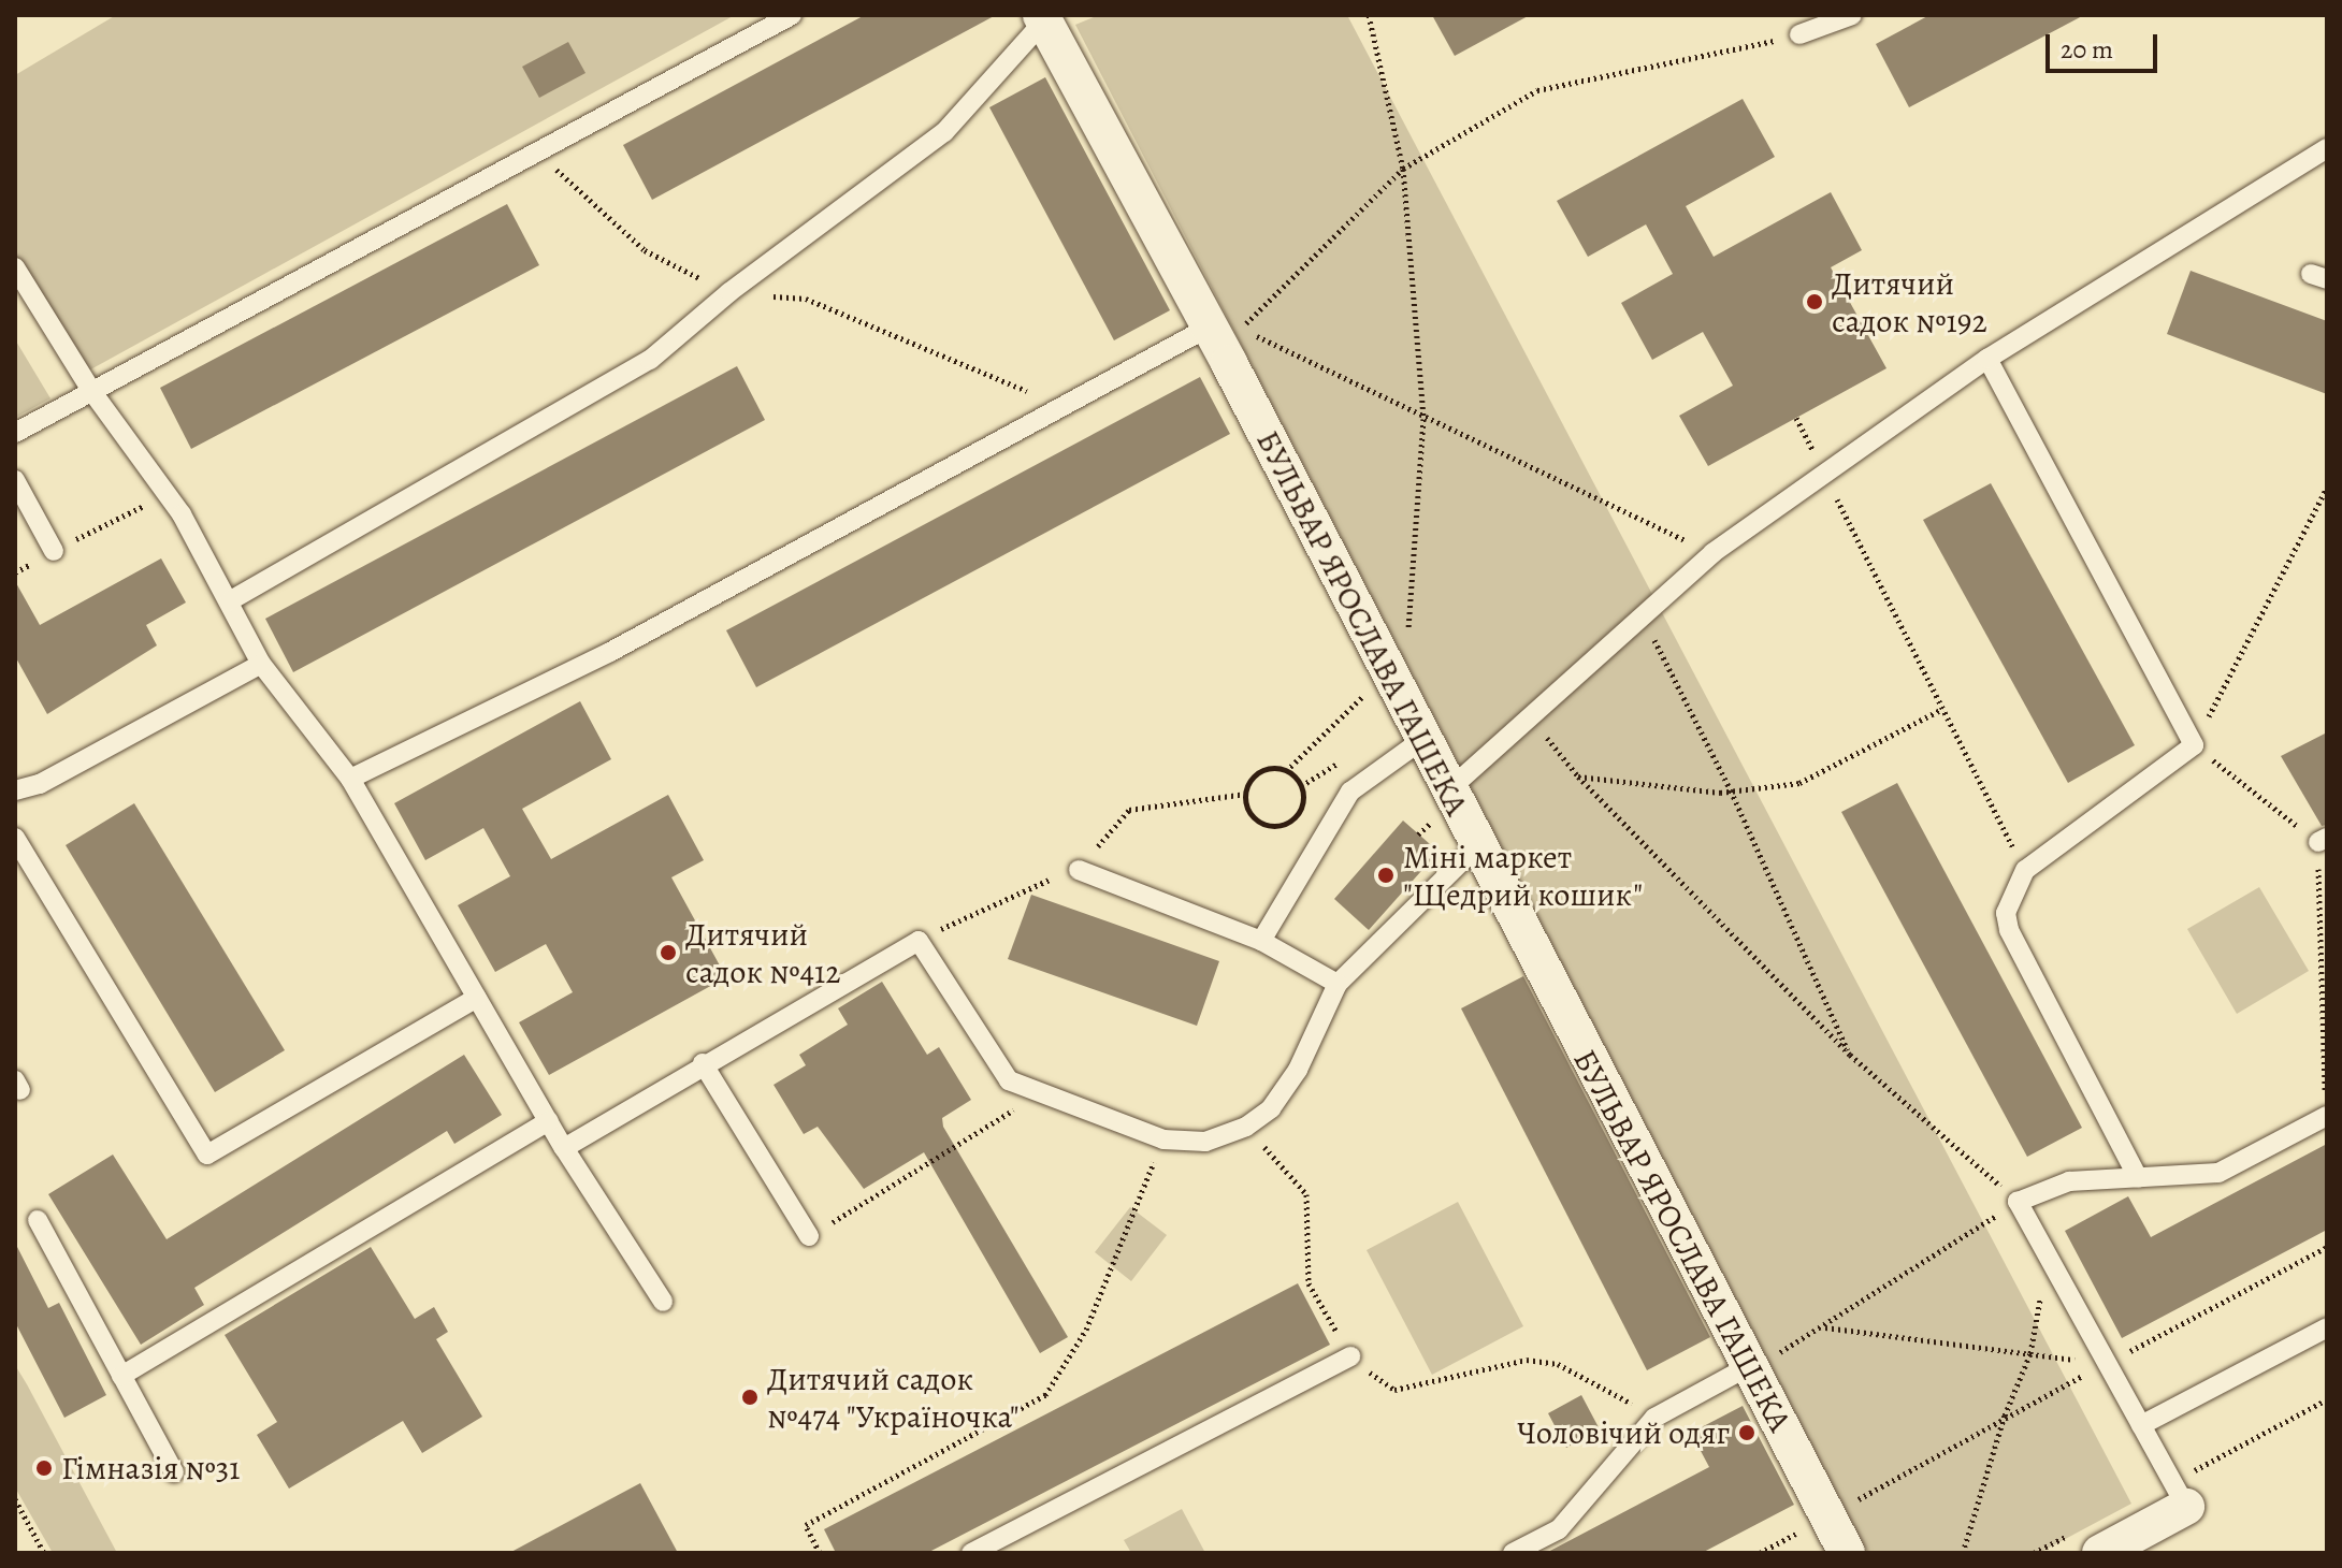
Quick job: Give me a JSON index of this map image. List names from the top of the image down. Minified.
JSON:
{"streets":{"street":["БУЛЬВАР ЯРОСЛАВА ГАШЕКА"]},"places":["Дитячий садок №192","Міні маркет \"Щедрий кошик\"","Дитячий садок №412","Дитячий садок №474 \"Україночка\"","Чоловічий одяг","Гімназія №31"],"scale_bar":"20 m"}
